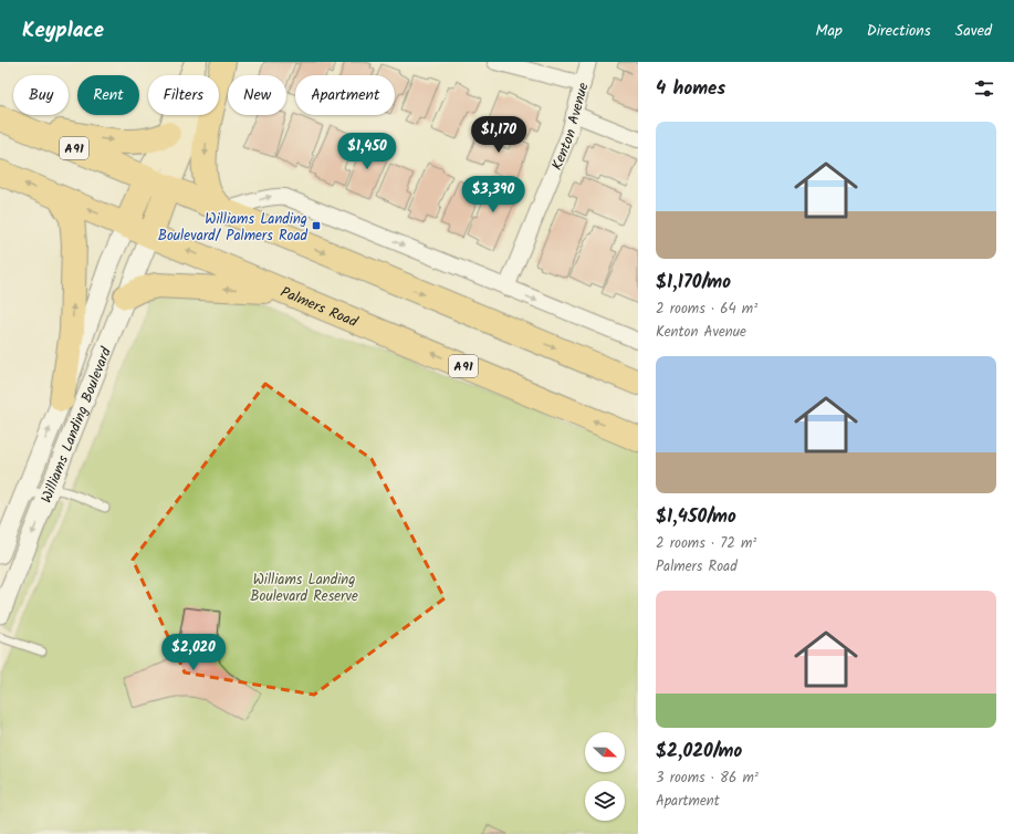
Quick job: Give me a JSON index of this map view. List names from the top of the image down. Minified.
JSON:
{"streets":{"highway":["A91","Palmers Road"],"street":["Kenton Avenue","Williams Landing Boulevard"]},"crossings":[["Palmers Road","Williams Landing Boulevard"]],"parks":["Williams Landing Boulevard Reserve"],"places":{"transit":["Williams Landing Boulevard/ Palmers Road"]},"north":"right","page":{"header":"Keyplace","nav":["Map","Directions","Saved"],"heading":"4 homes","chip":["Buy","Rent","Filters","New","Apartment"],"list":[{"name":"$1,170/mo","note":"2 rooms · 64 m² · Kenton Avenue"},{"name":"$1,450/mo","note":"2 rooms · 72 m² · Palmers Road"},{"name":"$2,020/mo","note":"3 rooms · 86 m² · Apartment"}],"price":["$1,170","$1,450","$3,390","$2,020"]}}
